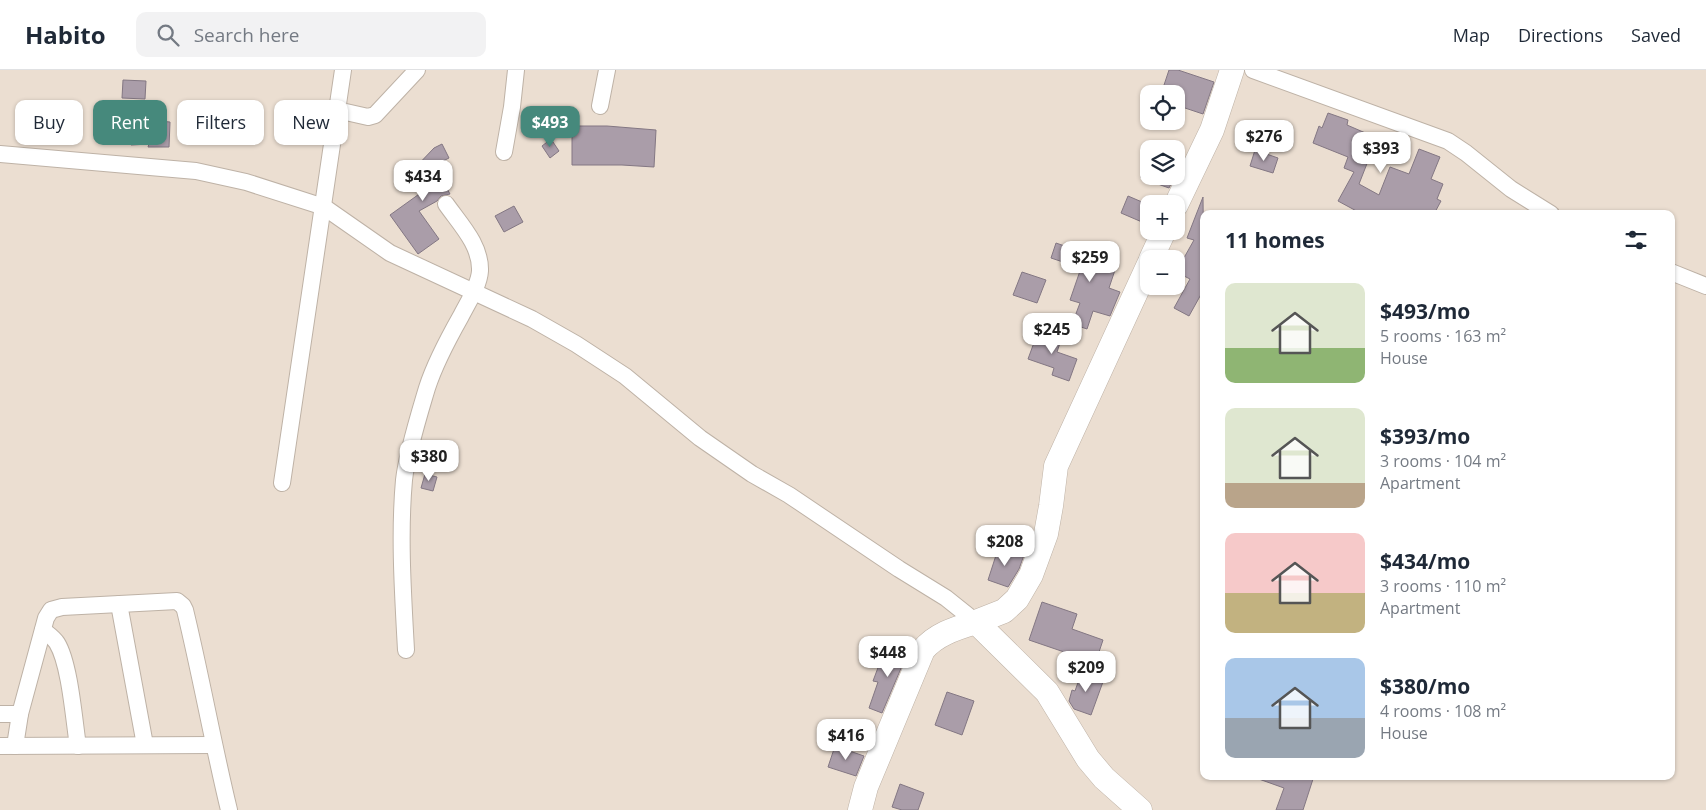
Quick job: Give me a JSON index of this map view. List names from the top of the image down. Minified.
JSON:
{"page":{"header":"Habito","search":"Search here","nav":["Map","Directions","Saved"],"map_buttons":["+","−"],"chip":["Buy","Rent","Filters","New"],"price":["$493","$276","$393","$434","$259","$245","$380","$208","$448","$209","$416"],"heading":"11 homes","list":[{"name":"$493/mo","note":"5 rooms · 163 m² · House"},{"name":"$393/mo","note":"3 rooms · 104 m² · Apartment"},{"name":"$434/mo","note":"3 rooms · 110 m² · Apartment"},{"name":"$380/mo","note":"4 rooms · 108 m² · House"}]}}
